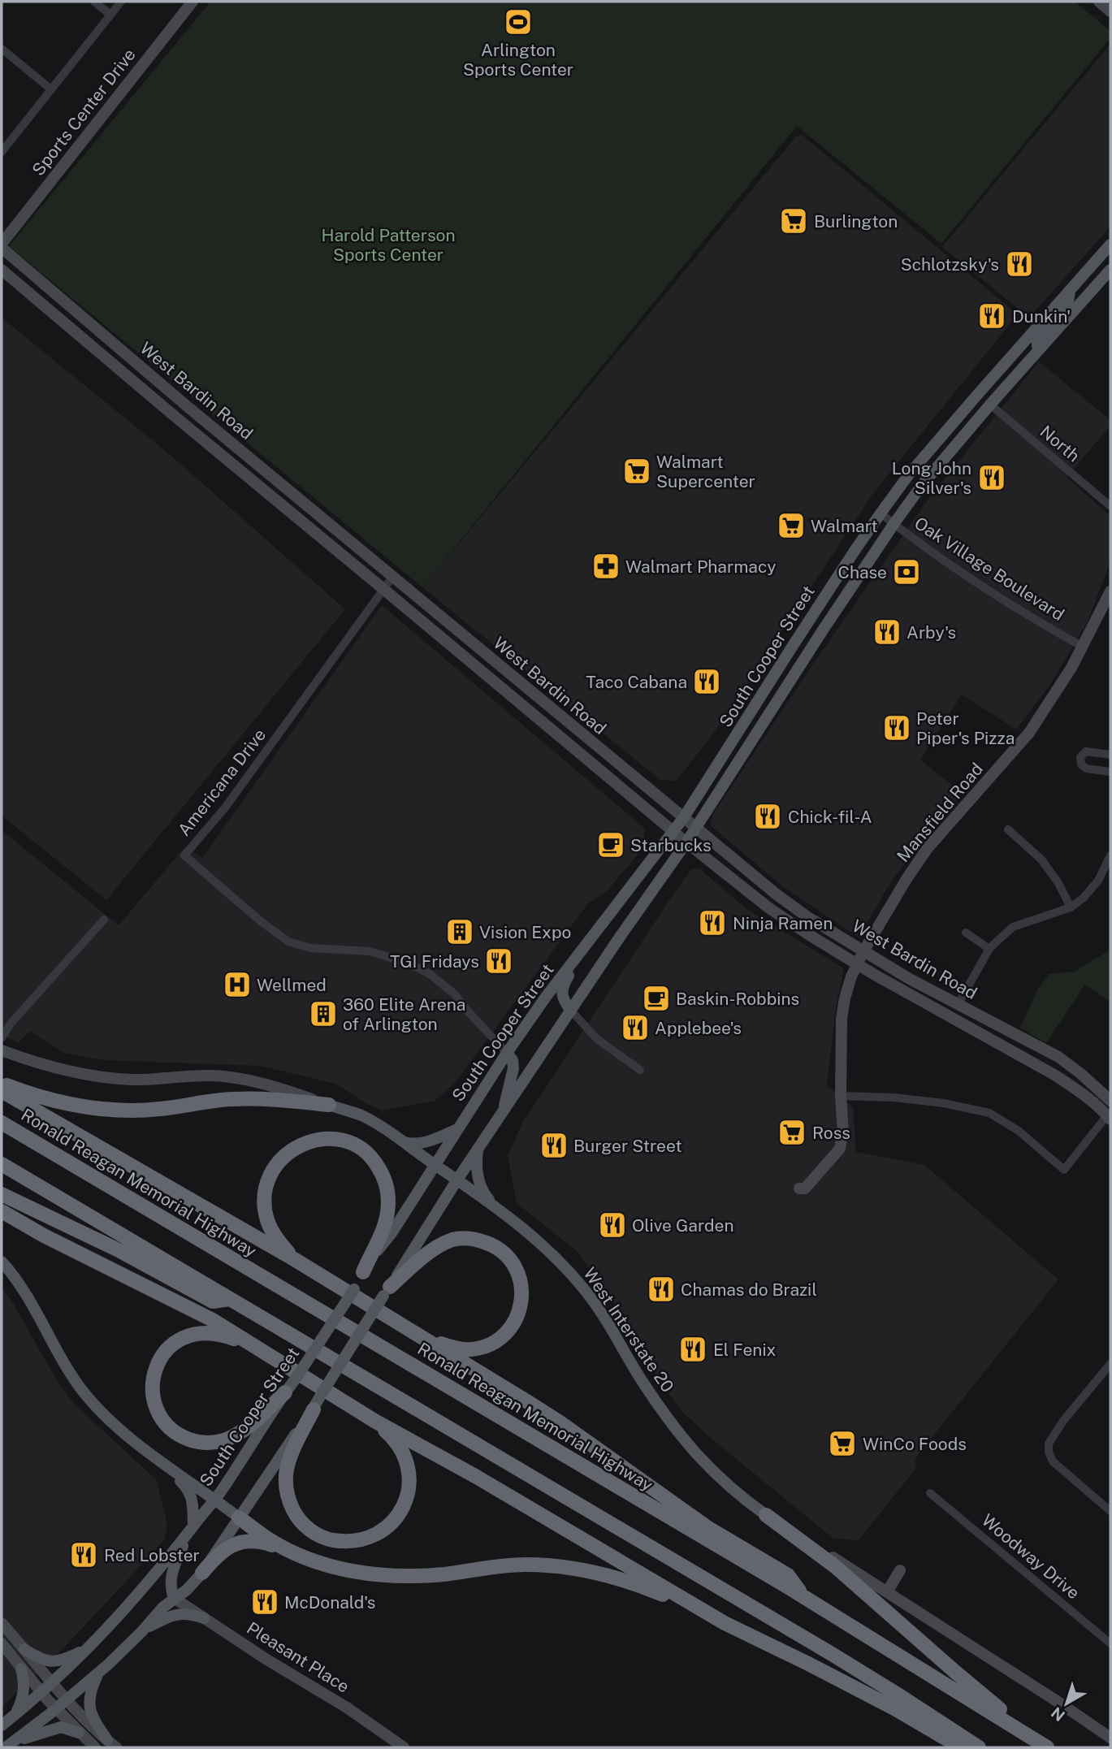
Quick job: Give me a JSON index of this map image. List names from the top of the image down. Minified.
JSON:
{"streets":{"highway":["Ronald Reagan Memorial Highway"],"main road":["Sports Center Drive","West Bardin Road","South Cooper Street","Mansfield Road","West Interstate 20","Pleasant Place"],"street":["North","Oak Village Boulevard","Americana Drive","Woodway Drive"]},"crossings":[["Sports Center Drive","West Bardin Road"],["West Bardin Road","South Cooper Street"],["West Bardin Road","Americana Drive"],["West Bardin Road","Mansfield Road"],["North","South Cooper Street"],["Oak Village Boulevard","South Cooper Street"],["Oak Village Boulevard","Mansfield Road"],["South Cooper Street","Americana Drive"],["South Cooper Street","West Interstate 20"],["South Cooper Street","Pleasant Place"]],"parks":["Harold Patterson Sports Center"],"places":{"sports":["Arlington Sports Center"],"supermarket":["Burlington","Walmart Supercenter","Walmart","Ross","WinCo Foods"],"restaurant":["Schlotzsky's","Dunkin'","Long John Silver's","Arby's","Taco Cabana","Peter Piper's Pizza","Chick-fil-A","Ninja Ramen","TGI Fridays","Applebee's","Burger Street","Olive Garden","Chamas do Brazil","El Fenix","Red Lobster","McDonald's"],"pharmacy":["Walmart Pharmacy"],"bank":["Chase"],"cafe":["Starbucks","Baskin-Robbins"],"building":["Vision Expo","360 Elite Arena of Arlington"],"hospital":["Wellmed"]},"north":"bottom left"}
